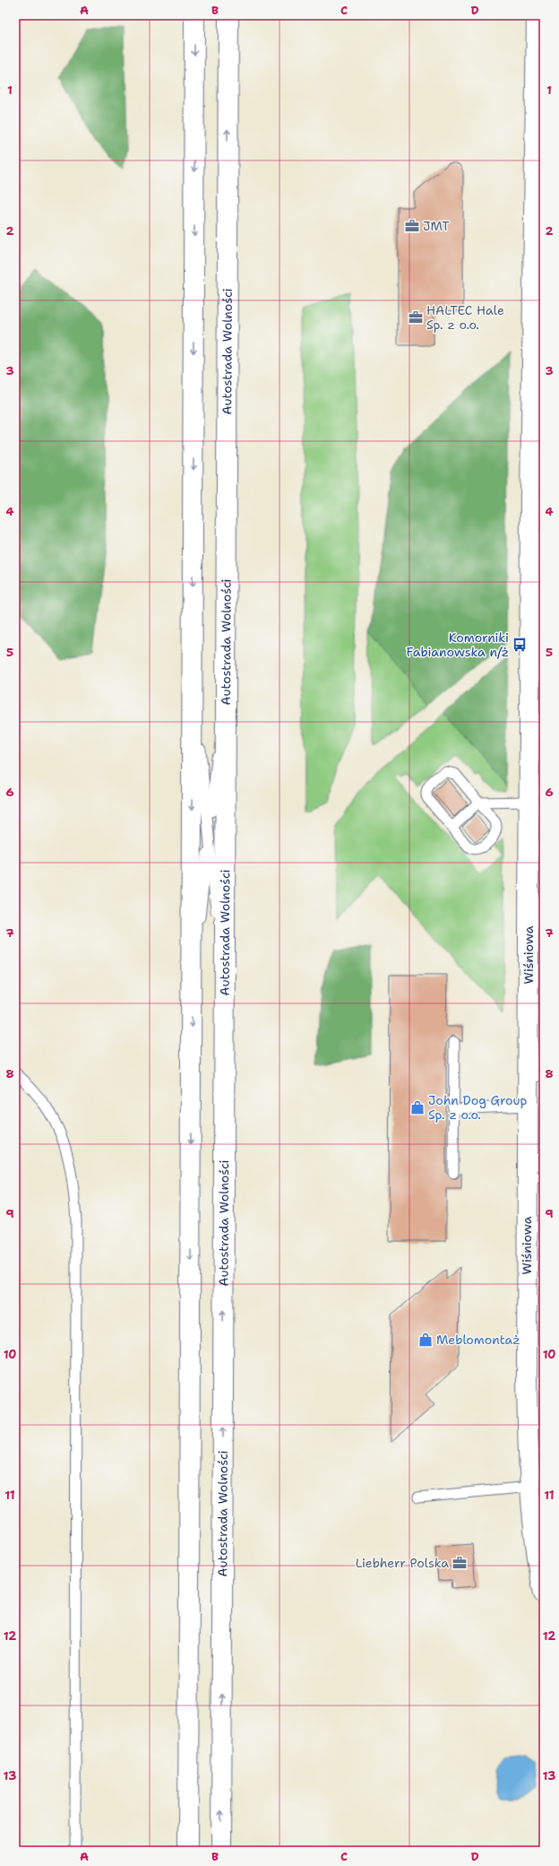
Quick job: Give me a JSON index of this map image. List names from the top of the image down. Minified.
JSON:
{"streets":{"main road":["Autostrada Wolności","Wiśniowa"]},"places":{"office":["JMT","HALTEC Hale Sp. z o.o.","Liebherr Polska"],"bus stop":["Komorniki Fabianowska n/ż"],"shop":["John Dog Group Sp. z o.o.","Meblomontaż"]},"grid":{"columns":["A","B","C","D"],"rows":["1","2","3","4","5","6","7","8","9","10","11","12","13"]}}
